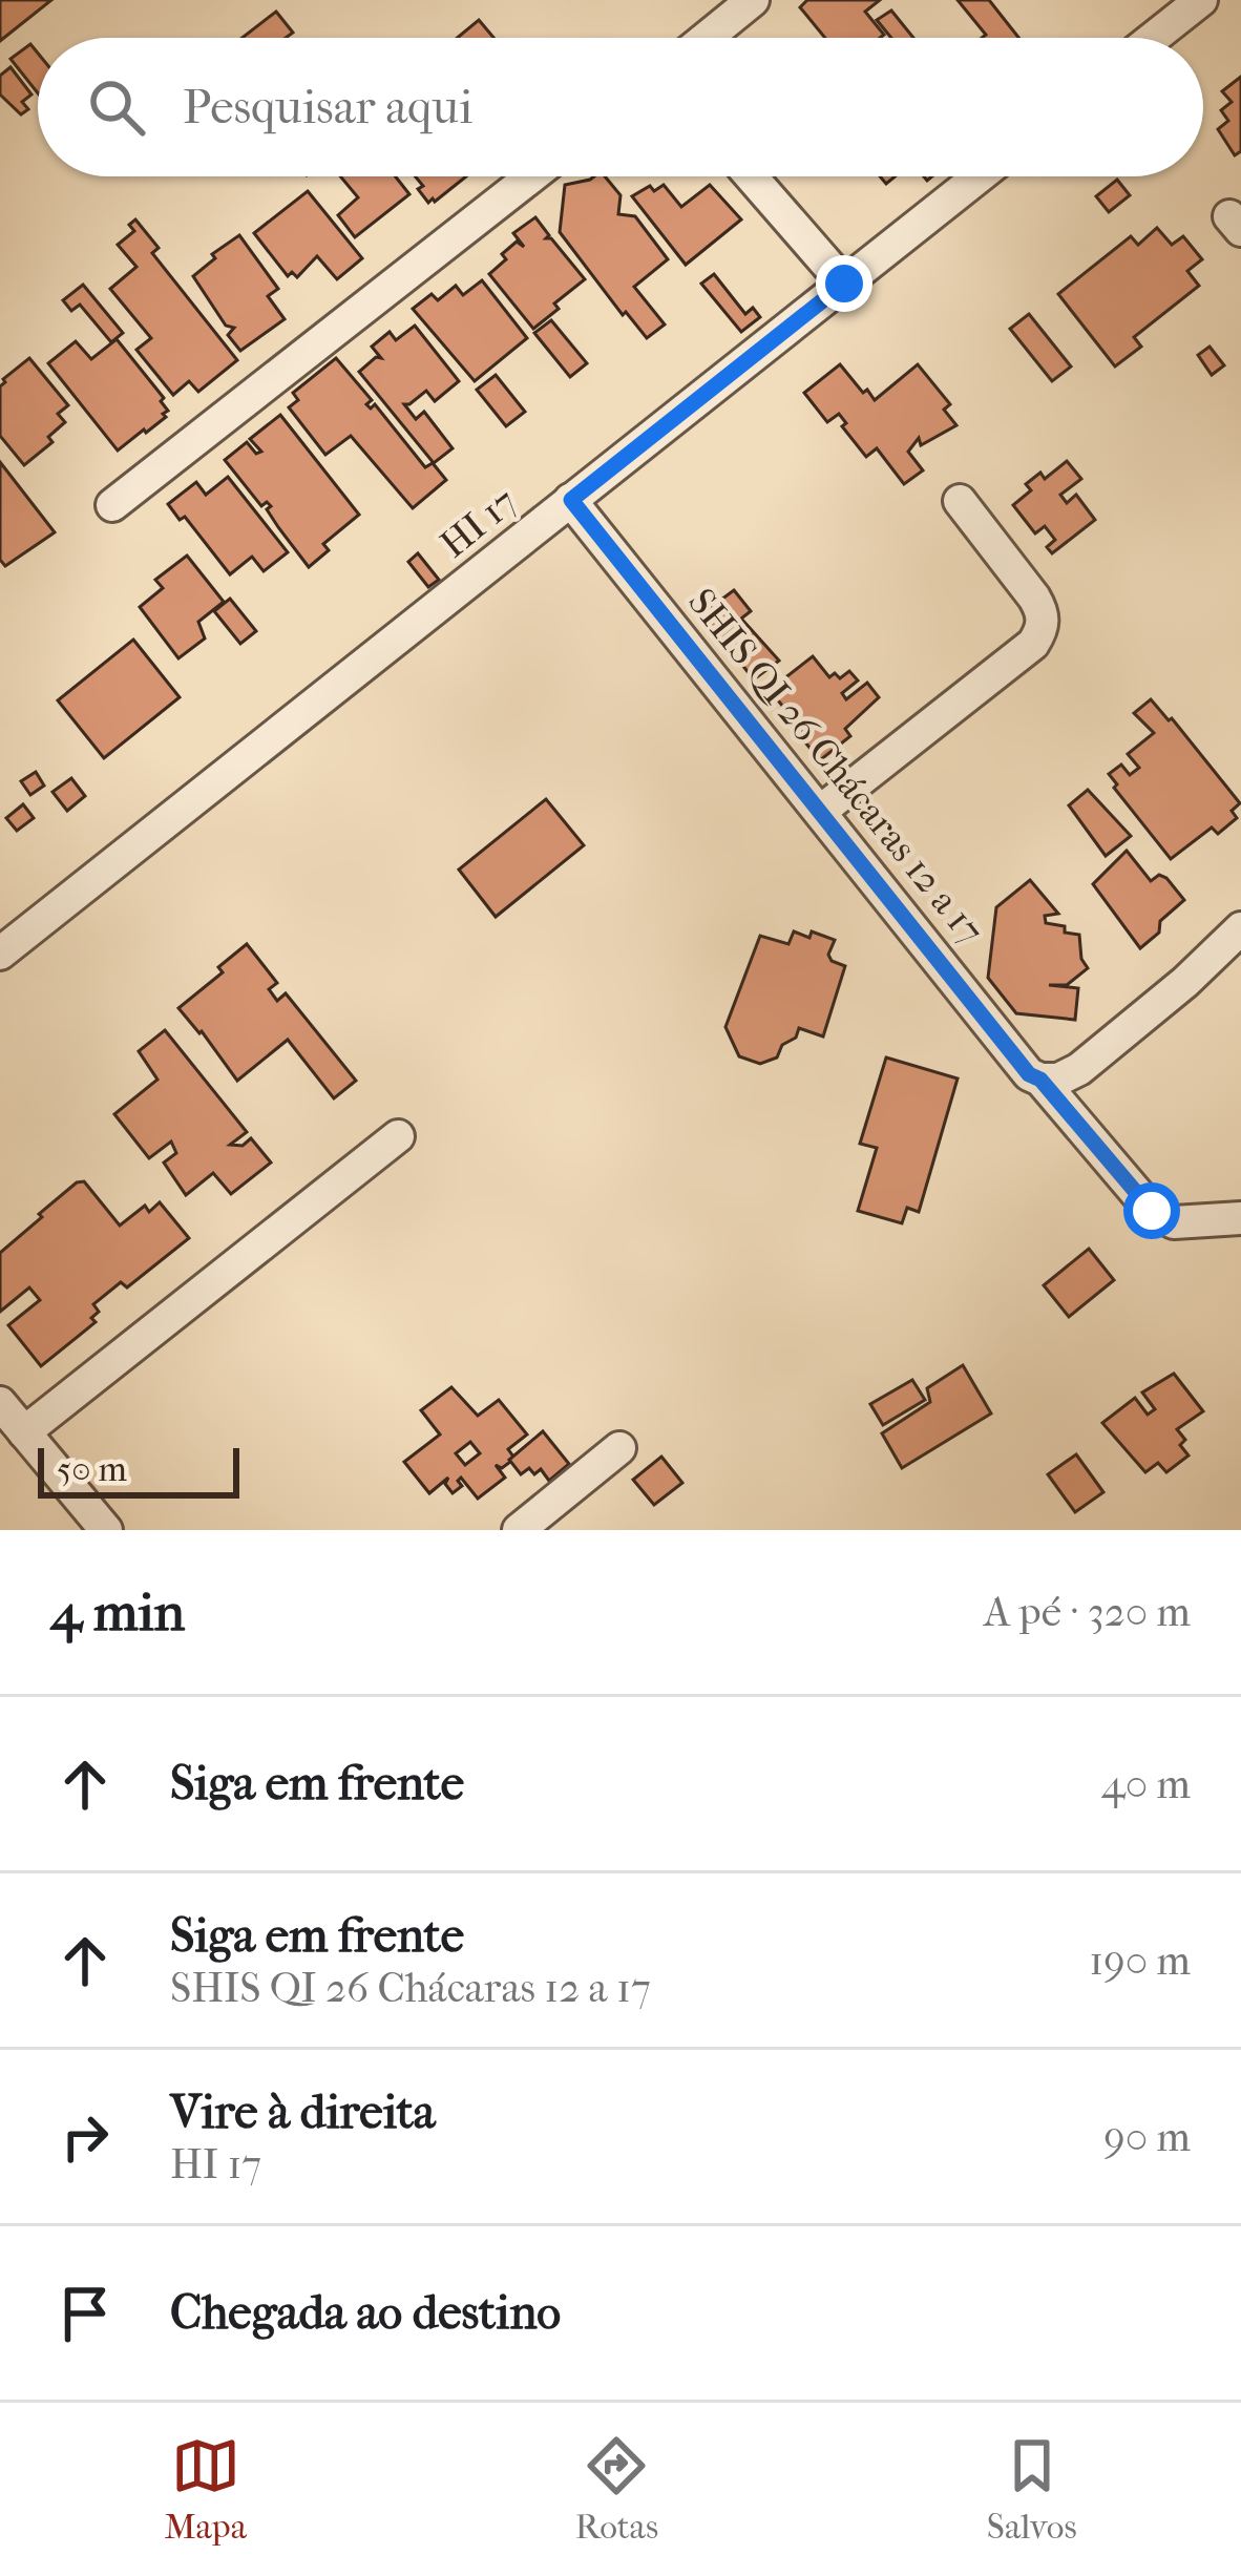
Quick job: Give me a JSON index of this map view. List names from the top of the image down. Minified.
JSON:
{"streets":{"street":["HI 17","SHIS QI 26 Chácaras 12 a 17"]},"crossings":[["HI 17","SHIS QI 26 Chácaras 12 a 17"]],"scale_bar":"50 m","page":{"search":"Pesquisar aqui","scale":"50 m","heading":["4 min","A pé · 320 m"],"list":[["Siga em frente","40 m"],["Siga em frente","SHIS QI 26 Chácaras 12 a 17","190 m"],["Vire à direita","HI 17","90 m"],"Chegada ao destino"],"nav":["Mapa","Rotas","Salvos"]}}
